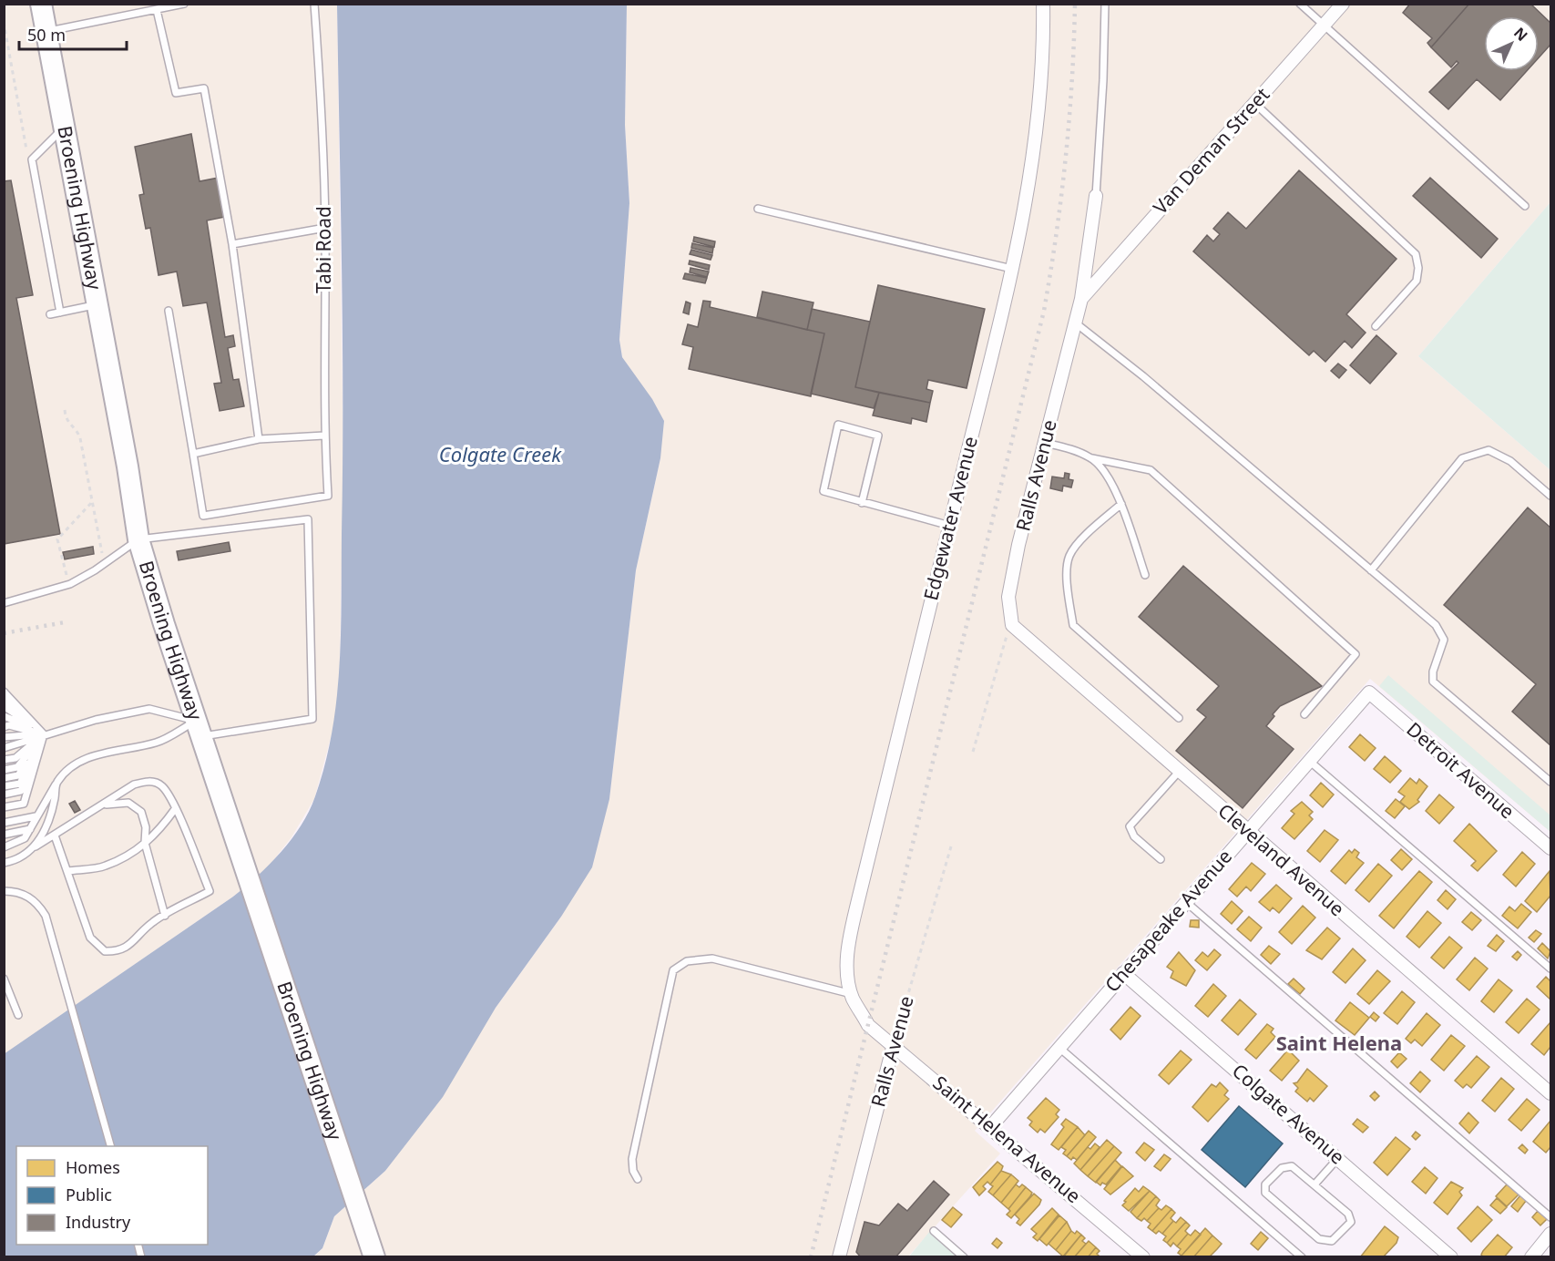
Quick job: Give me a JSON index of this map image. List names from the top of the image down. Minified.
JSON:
{"streets":{"main road":["Broening Highway"],"street":["Van Deman Street","Ralls Avenue","Edgewater Avenue","Detroit Avenue","Cleveland Avenue","Chesapeake Avenue","Colgate Avenue","Saint Helena Avenue"],"lane":["Tabi Road"]},"crossings":[["Van Deman Street","Ralls Avenue"],["Ralls Avenue","Cleveland Avenue"],["Ralls Avenue","Saint Helena Avenue"],["Edgewater Avenue","Saint Helena Avenue"],["Detroit Avenue","Chesapeake Avenue"],["Cleveland Avenue","Chesapeake Avenue"],["Chesapeake Avenue","Colgate Avenue"],["Chesapeake Avenue","Saint Helena Avenue"]],"districts":["Saint Helena"],"water":["Colgate Creek"],"legend":["Homes","Public","Industry"],"scale_bar":"50 m","north":"top right"}
